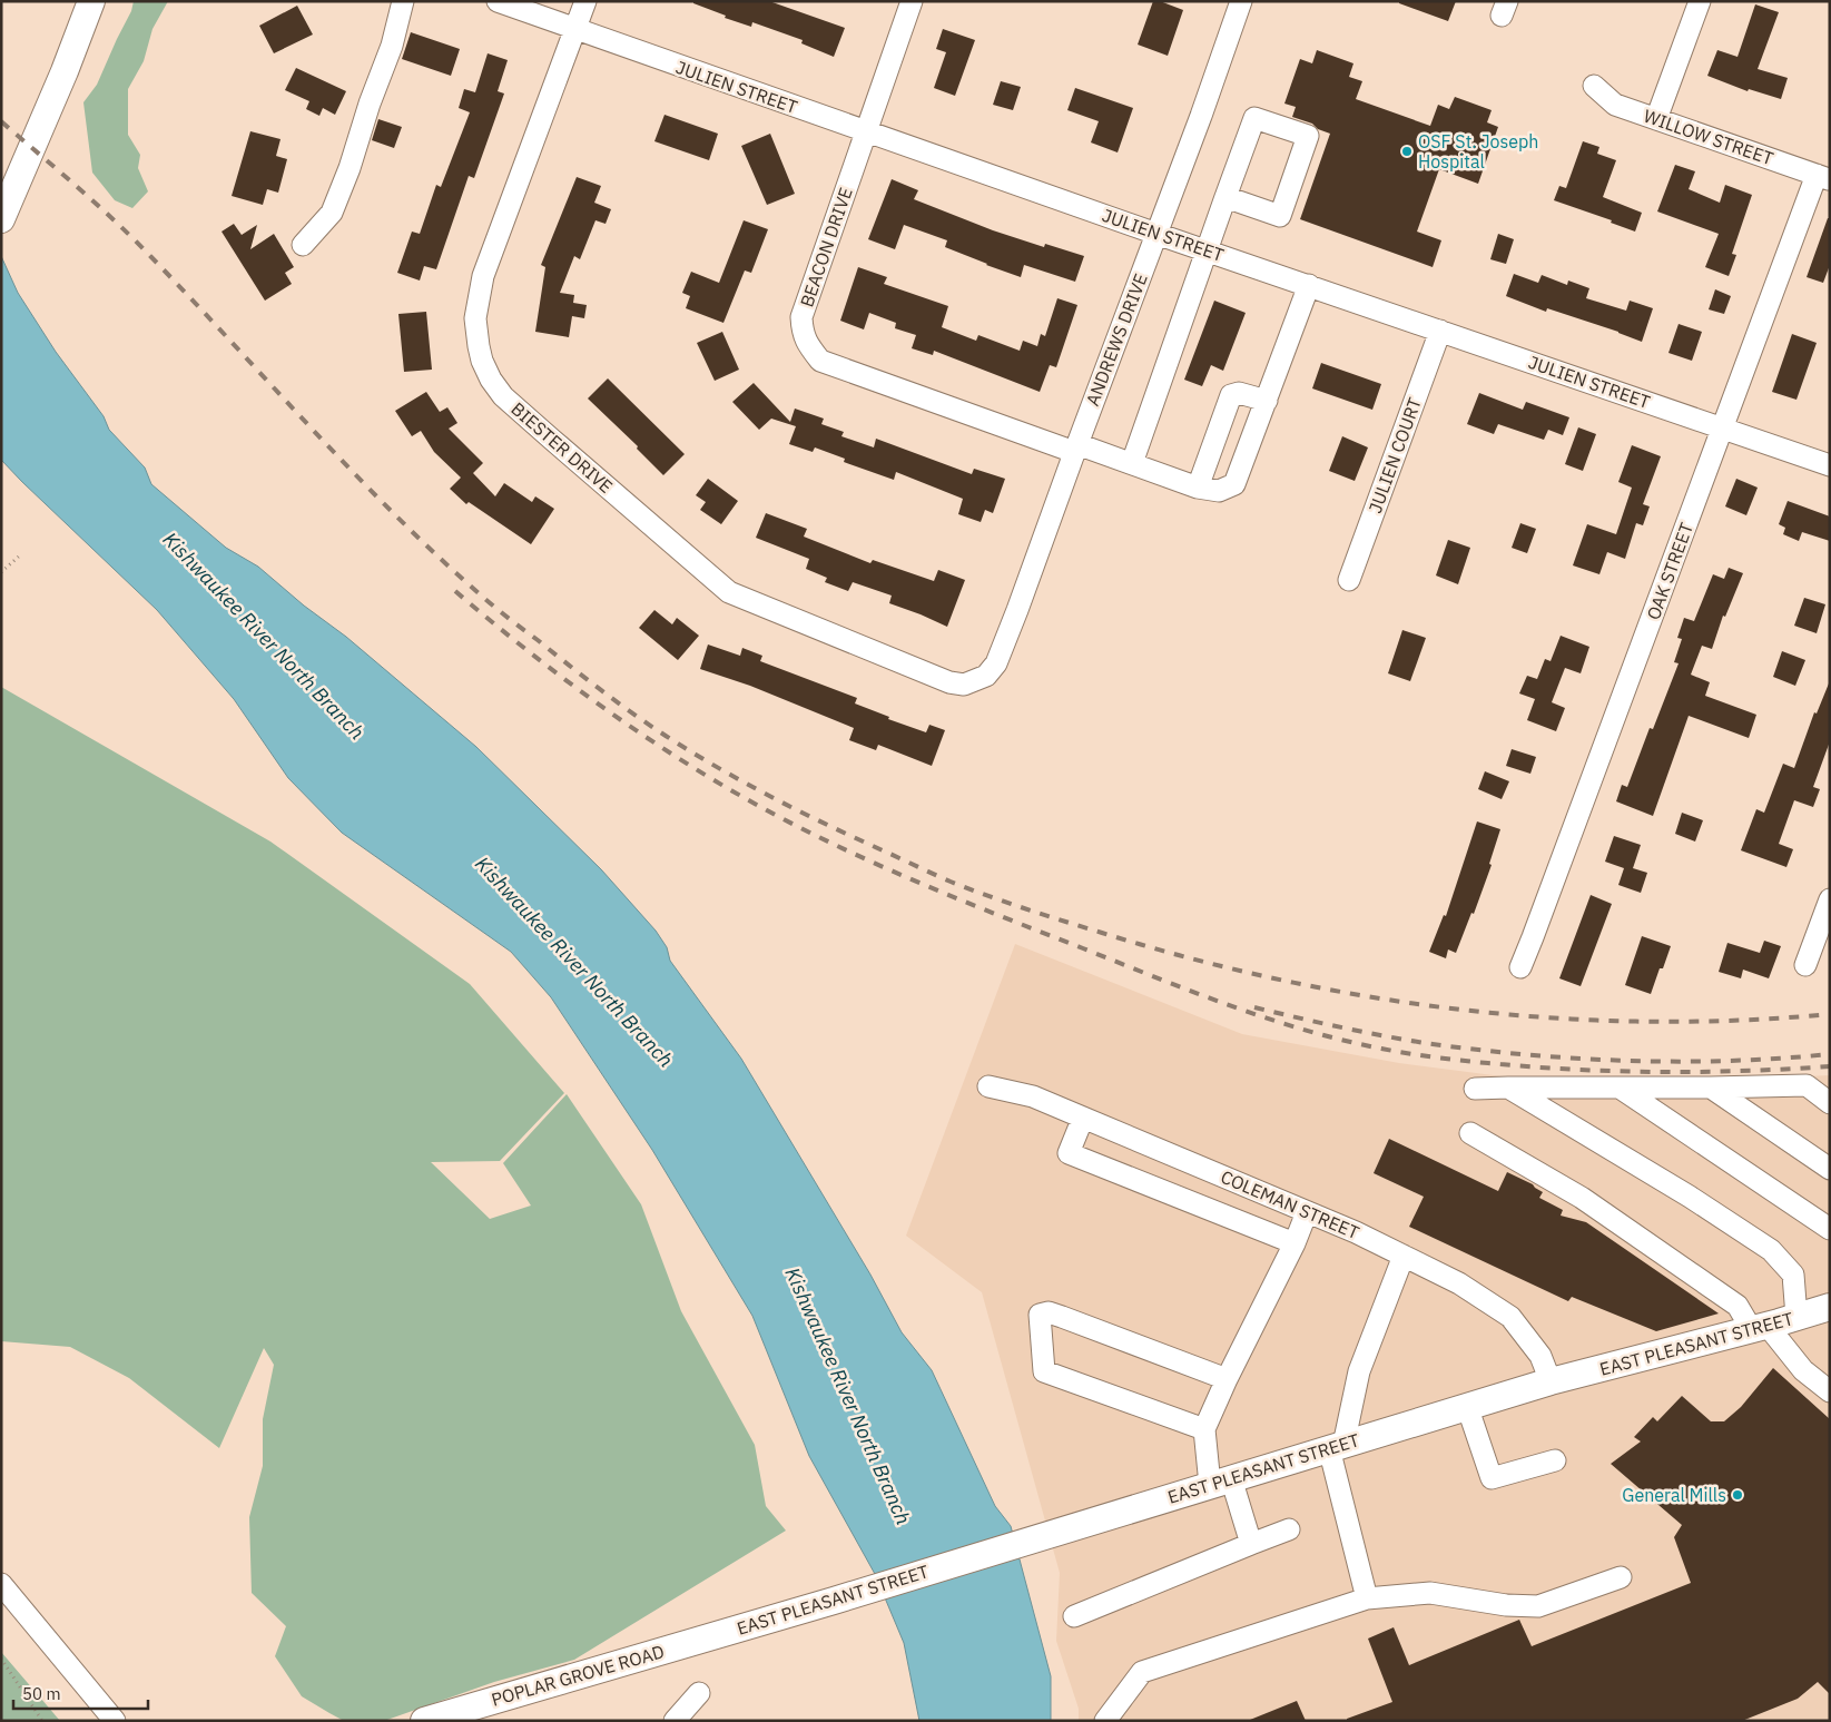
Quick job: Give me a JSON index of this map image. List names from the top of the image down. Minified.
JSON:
{"streets":{"main road":["EAST PLEASANT STREET","POPLAR GROVE ROAD"],"street":["JULIEN STREET","WILLOW STREET","BEACON DRIVE","ANDREWS DRIVE","BIESTER DRIVE","JULIEN COURT","OAK STREET","COLEMAN STREET"]},"crossings":[["JULIEN STREET","BEACON DRIVE"],["JULIEN STREET","ANDREWS DRIVE"],["JULIEN STREET","BIESTER DRIVE"],["JULIEN STREET","JULIEN COURT"],["JULIEN STREET","OAK STREET"],["WILLOW STREET","OAK STREET"],["BEACON DRIVE","ANDREWS DRIVE"],["ANDREWS DRIVE","BIESTER DRIVE"],["COLEMAN STREET","EAST PLEASANT STREET"],["EAST PLEASANT STREET","POPLAR GROVE ROAD"]],"water":["Kishwaukee River North Branch"],"places":["OSF St. Joseph Hospital","General Mills"],"scale_bar":"50 m"}
